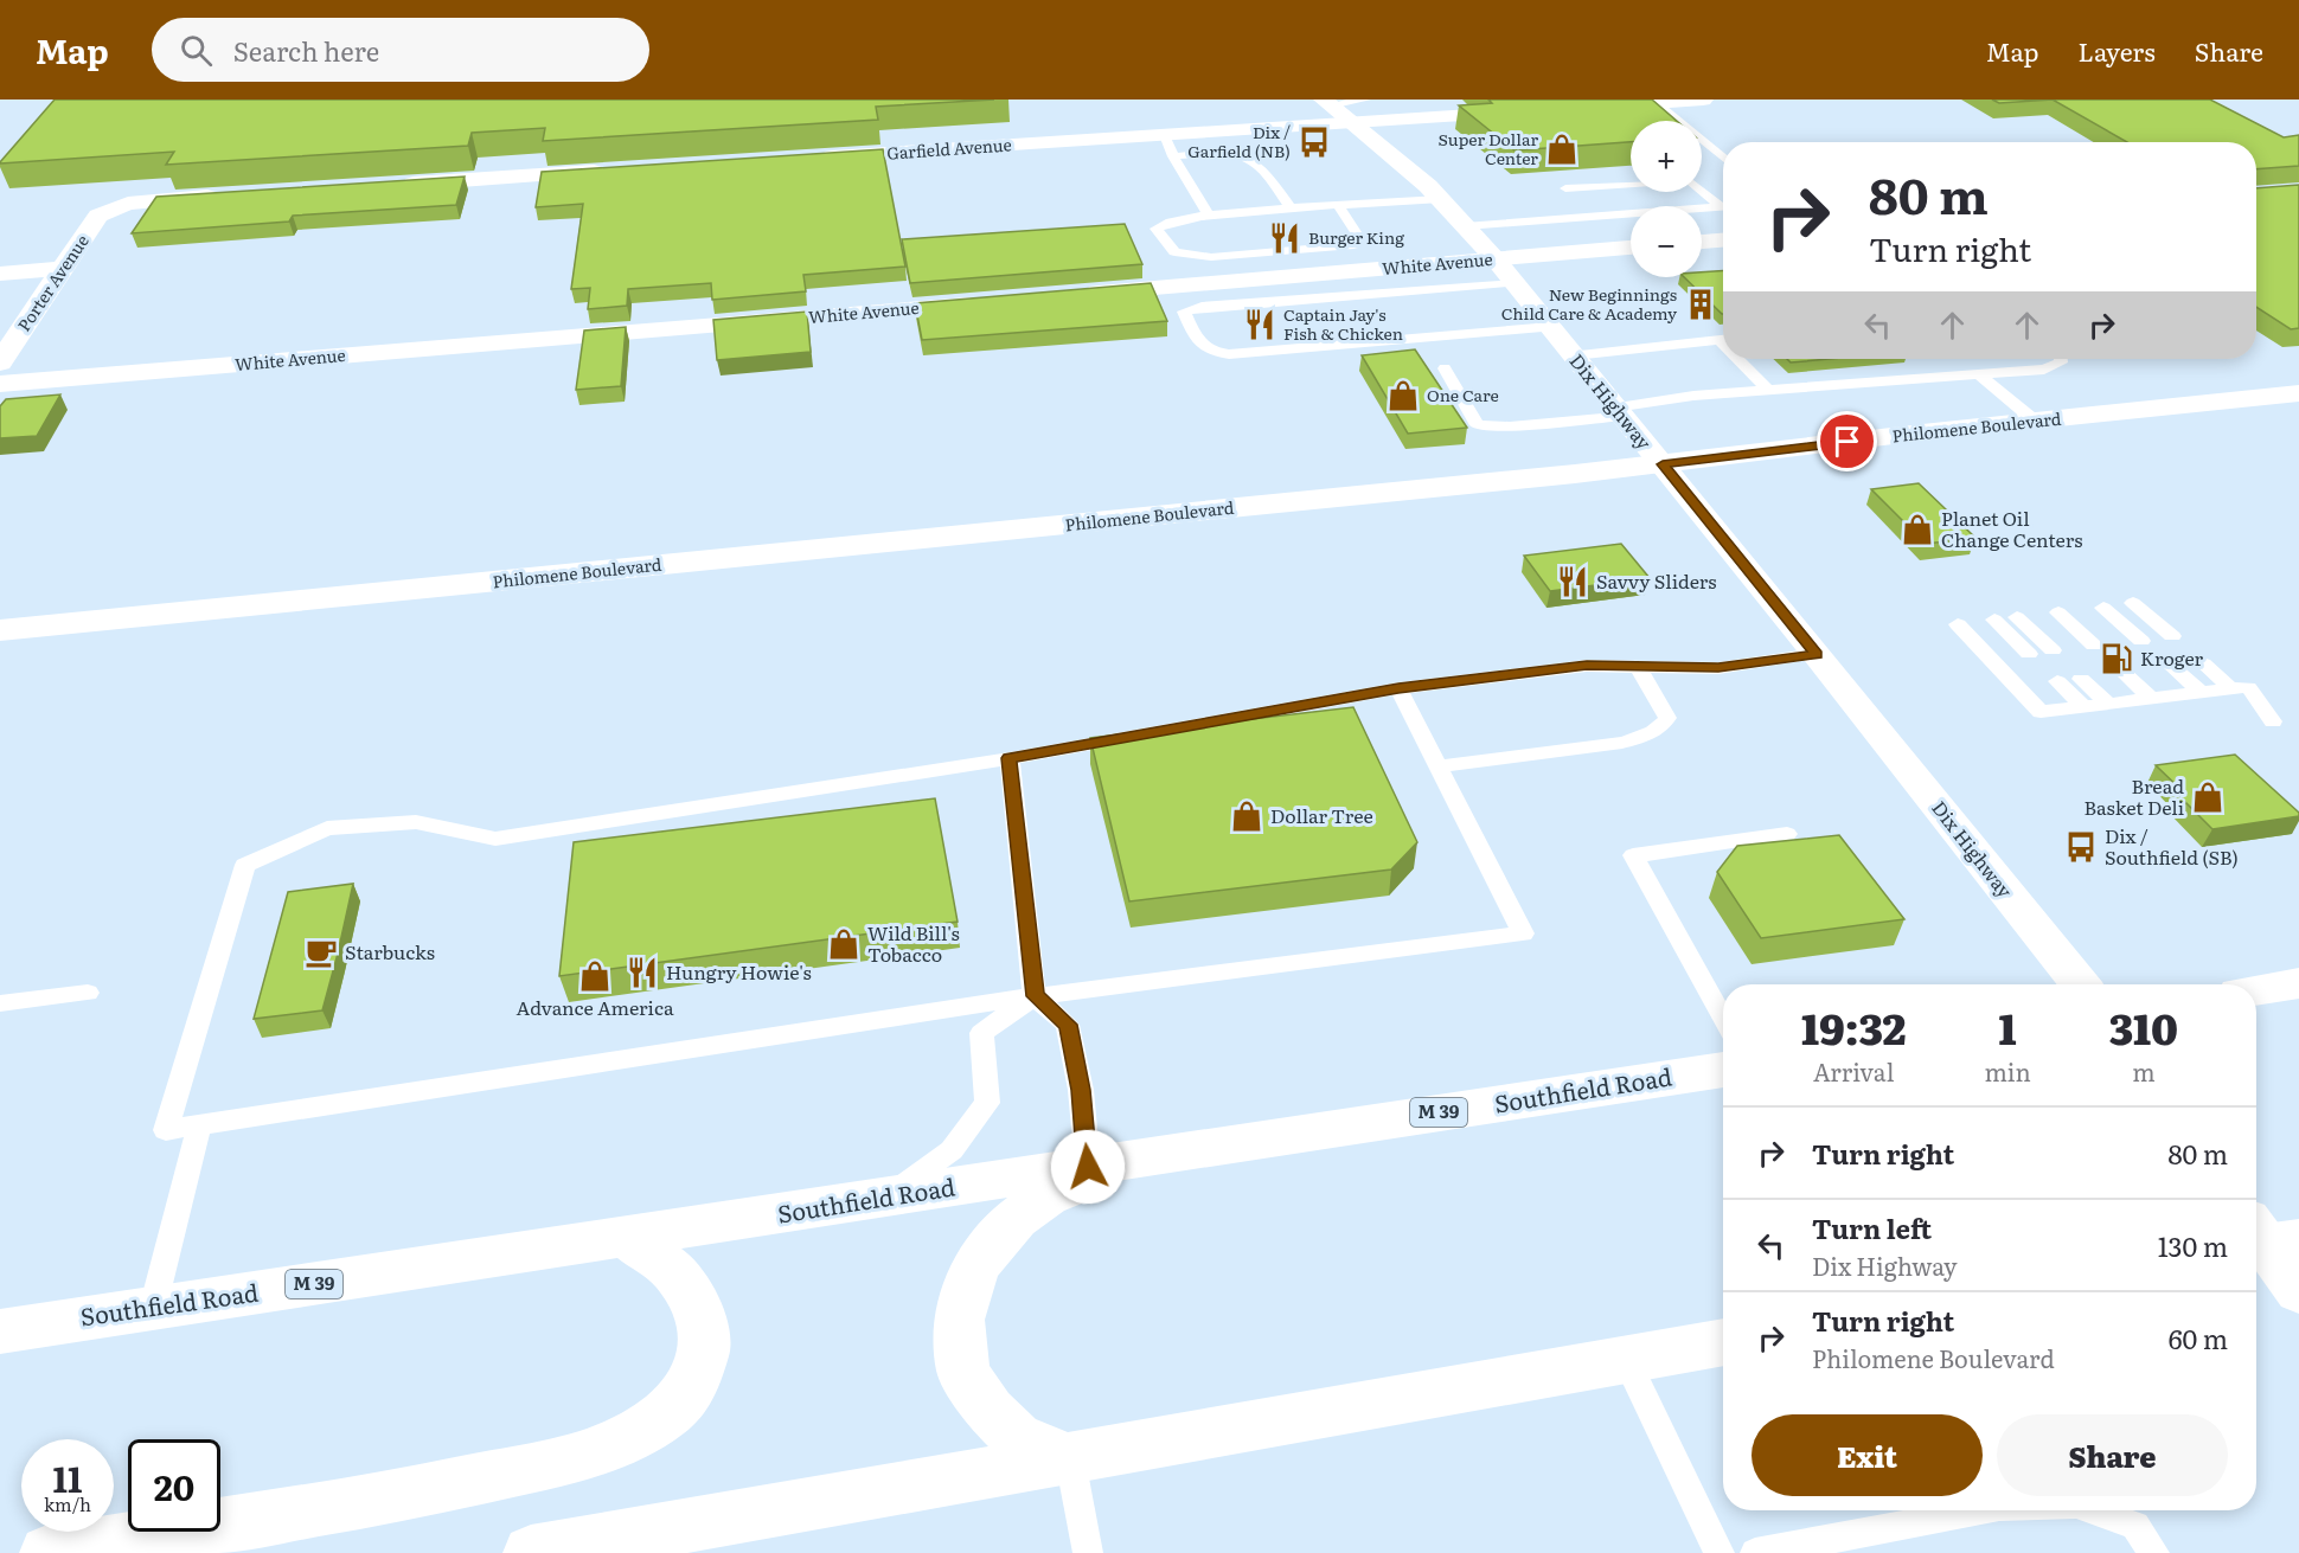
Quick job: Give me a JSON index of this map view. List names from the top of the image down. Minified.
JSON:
{"streets":{"main road":["Garfield Avenue","White Avenue","Porter Avenue","Dix Highway","Philomene Boulevard","Southfield Road","M 39"]},"crossings":[["Garfield Avenue","Dix Highway"],["White Avenue","Dix Highway"],["Dix Highway","Philomene Boulevard"]],"places":{"bus stop":["Dix / Garfield (NB)","Dix / Southfield (SB)"],"shop":["Super Dollar Center","One Care","Planet Oil Change Centers","Bread Basket Deli","Dollar Tree","Wild Bill's Tobacco","Advance America"],"restaurant":["Burger King","Captain Jay's Fish & Chicken","Savvy Sliders","Hungry Howie's"],"building":["New Beginnings Child Care & Academy"],"fuel station":["Kroger"],"cafe":["Starbucks"]},"page":{"header":"Map","search":"Search here","nav":["Map","Layers","Share"],"map_buttons":["+","−"],"turn":["80 m","Turn right"],"eta":["19:32","Arrival","1","min","310","m"],"list":[{"name":"Turn right","value":"80 m"},{"name":"Turn left","note":"Dix Highway","value":"130 m"},{"name":"Turn right","note":"Philomene Boulevard","value":"60 m"}],"buttons":["Exit","Share"],"speed":"11 km/h","limit":"20"}}
